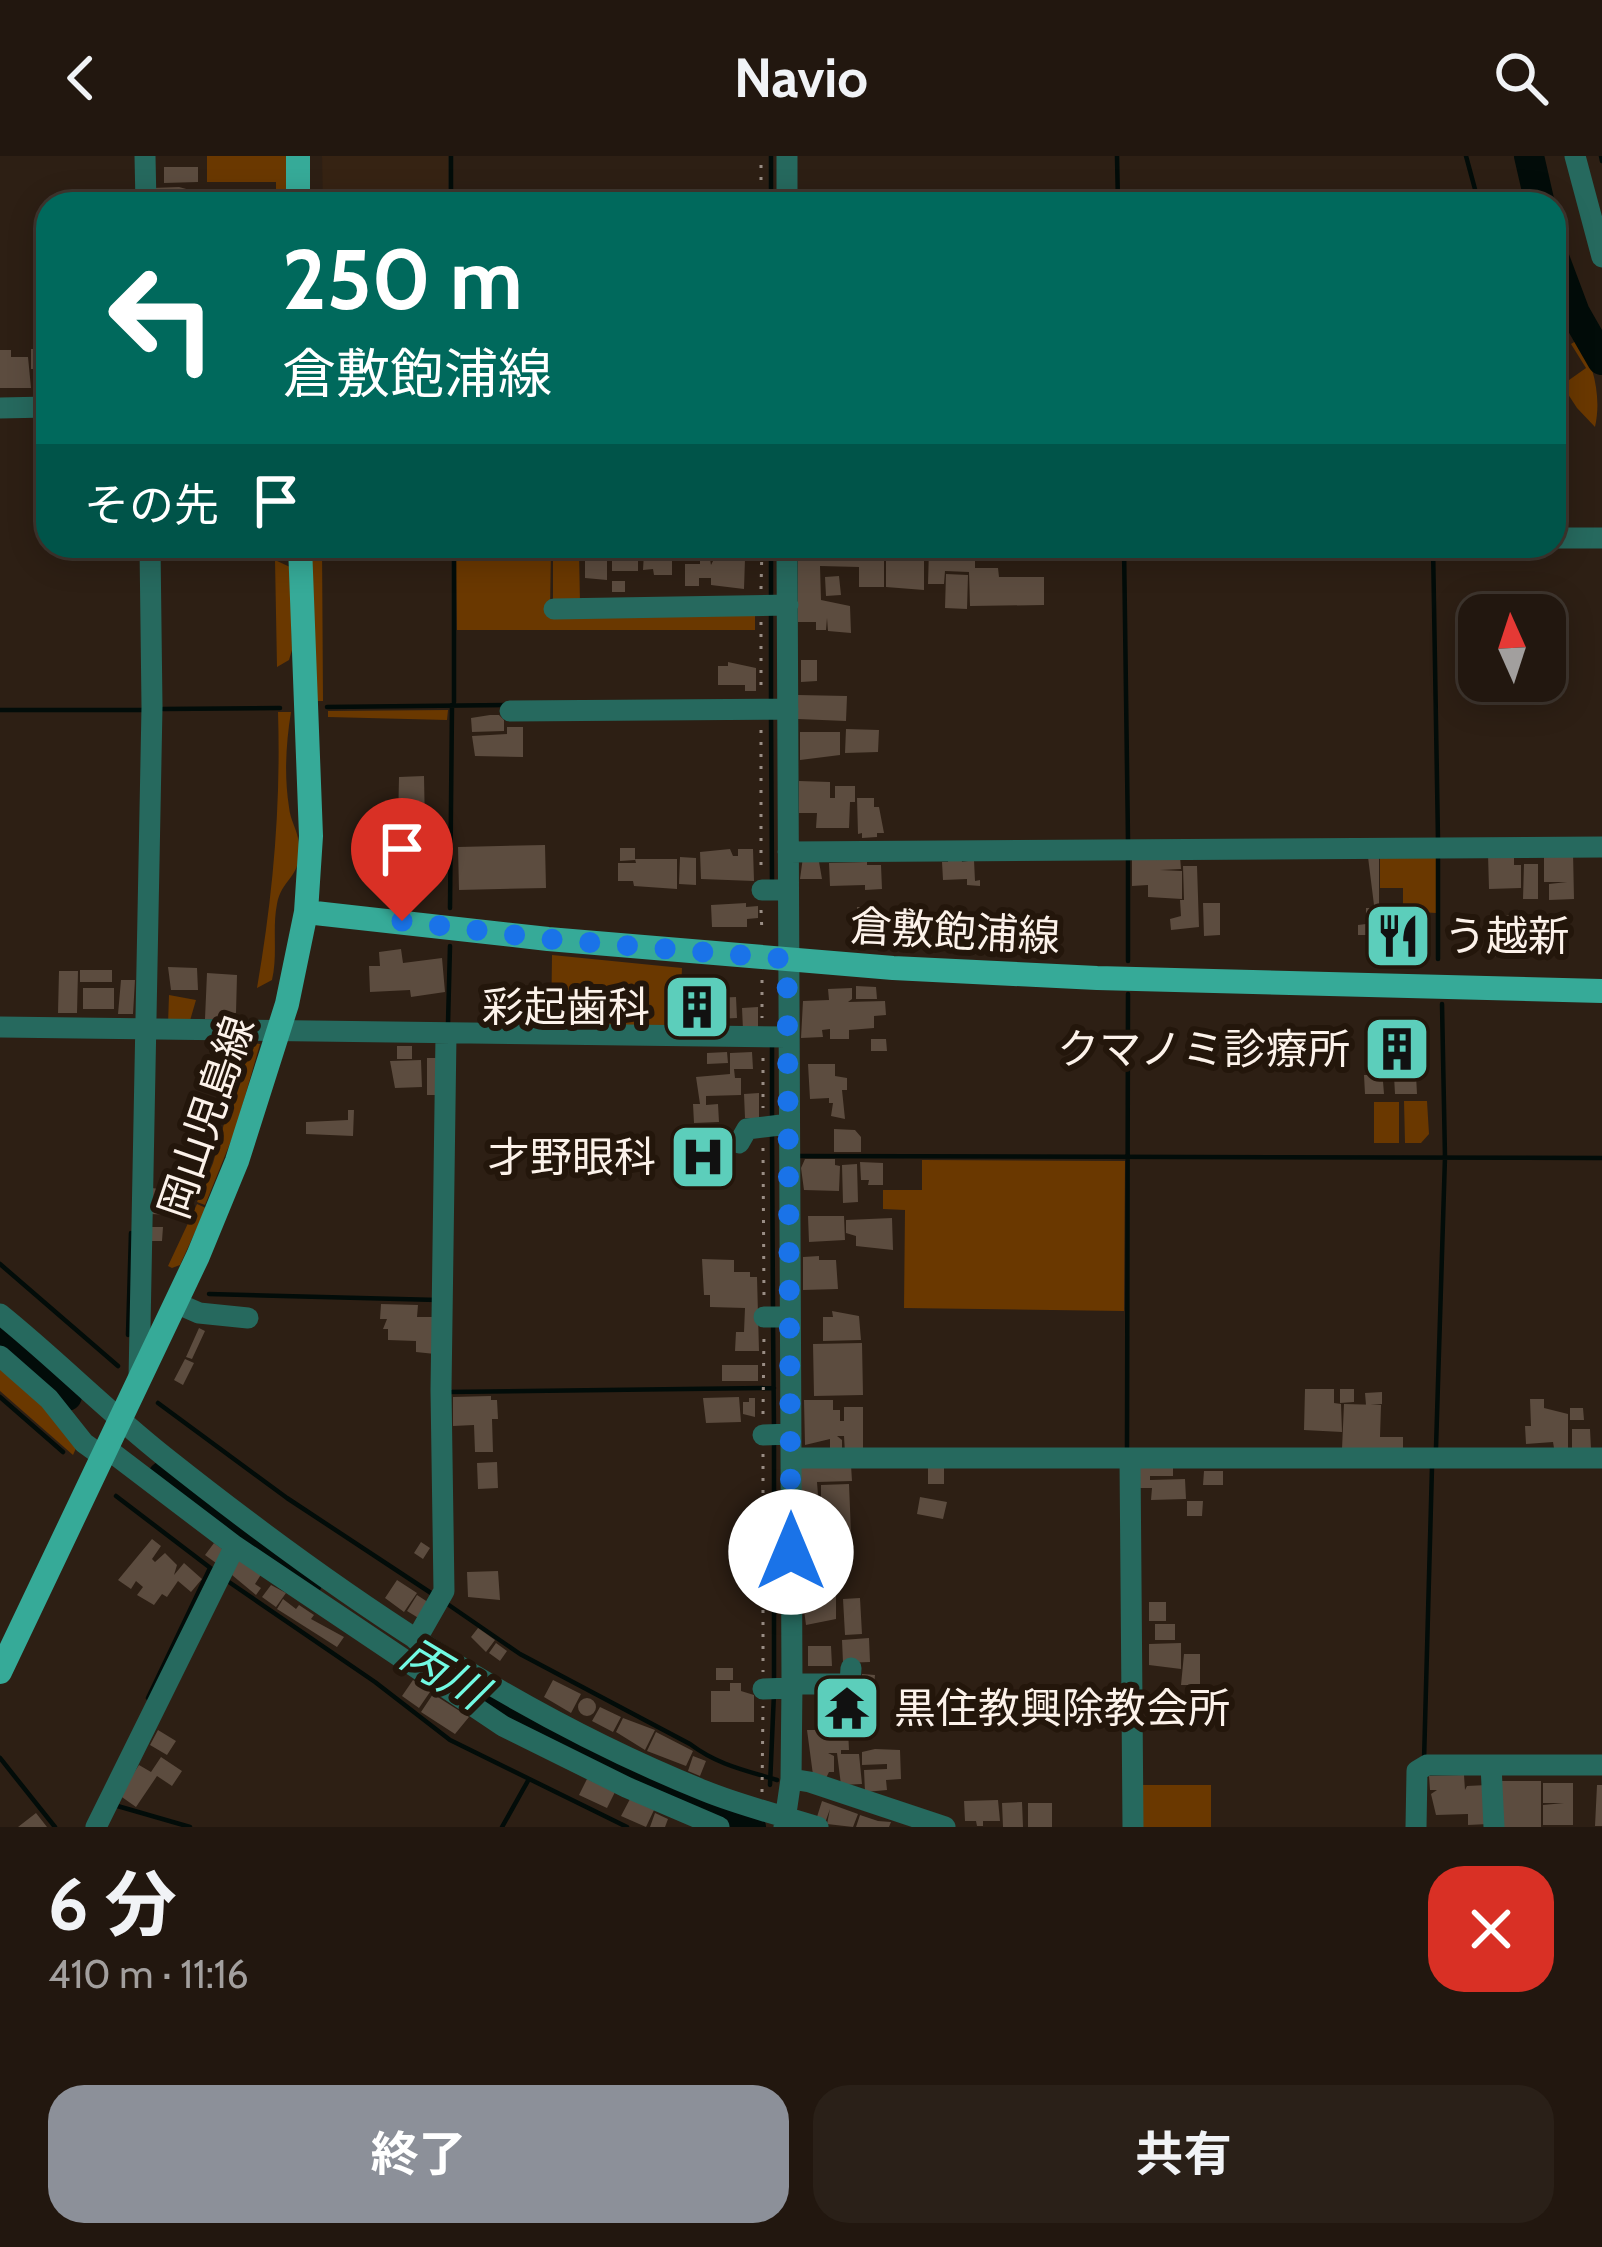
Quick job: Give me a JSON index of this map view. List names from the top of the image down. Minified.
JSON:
{"streets":{"main road":["倉敷飽浦線","岡山児島線"]},"crossings":[["倉敷飽浦線","岡山児島線"]],"water":["丙川"],"places":{"restaurant":["う越新"],"building":["彩起歯科","クマノミ診療所"],"hospital":["才野眼科"],"temple":["黒住教興除教会所"]},"north":"top","page":{"header":"Navio","turn":["250 m","倉敷飽浦線"],"then":"その先","heading":["6 分","410 m · 11:16"],"buttons":["終了","共有"]}}
